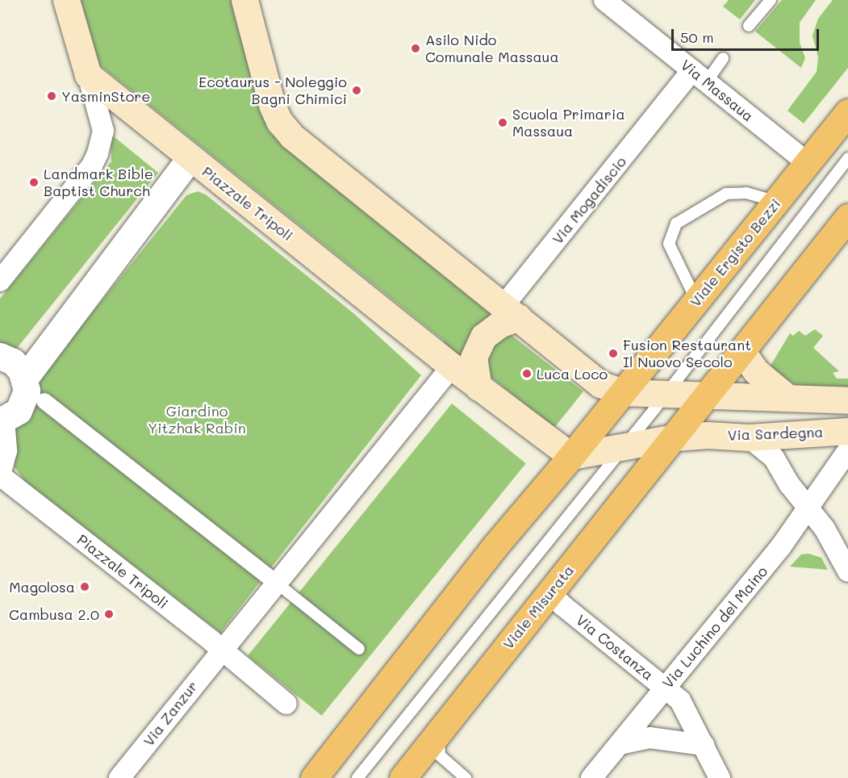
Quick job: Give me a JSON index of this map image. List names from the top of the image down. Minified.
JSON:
{"streets":{"main road":["Piazzale Tripoli","Viale Ergisto Bezzi","Via Sardegna","Viale Misurata"],"street":["Via Massaua","Via Mogadiscio","Via Luchino del Maino","Via Costanza","Via Zanzur"]},"crossings":[["Via Massaua","Via Mogadiscio"],["Via Massaua","Viale Ergisto Bezzi"],["Piazzale Tripoli","Via Zanzur"],["Via Sardegna","Viale Misurata"],["Viale Misurata","Via Costanza"],["Via Luchino del Maino","Via Costanza"]],"parks":["Giardino Yitzhak Rabin"],"places":["Asilo Nido Comunale Massaua","Ecotaurus - Noleggio Bagni Chimici","YasminStore","Scuola Primaria Massaua","Landmark Bible Baptist Church","Fusion Restaurant Il Nuovo Secolo","Luca Loco","Magolosa","Cambusa 2.0"],"scale_bar":"50 m"}
